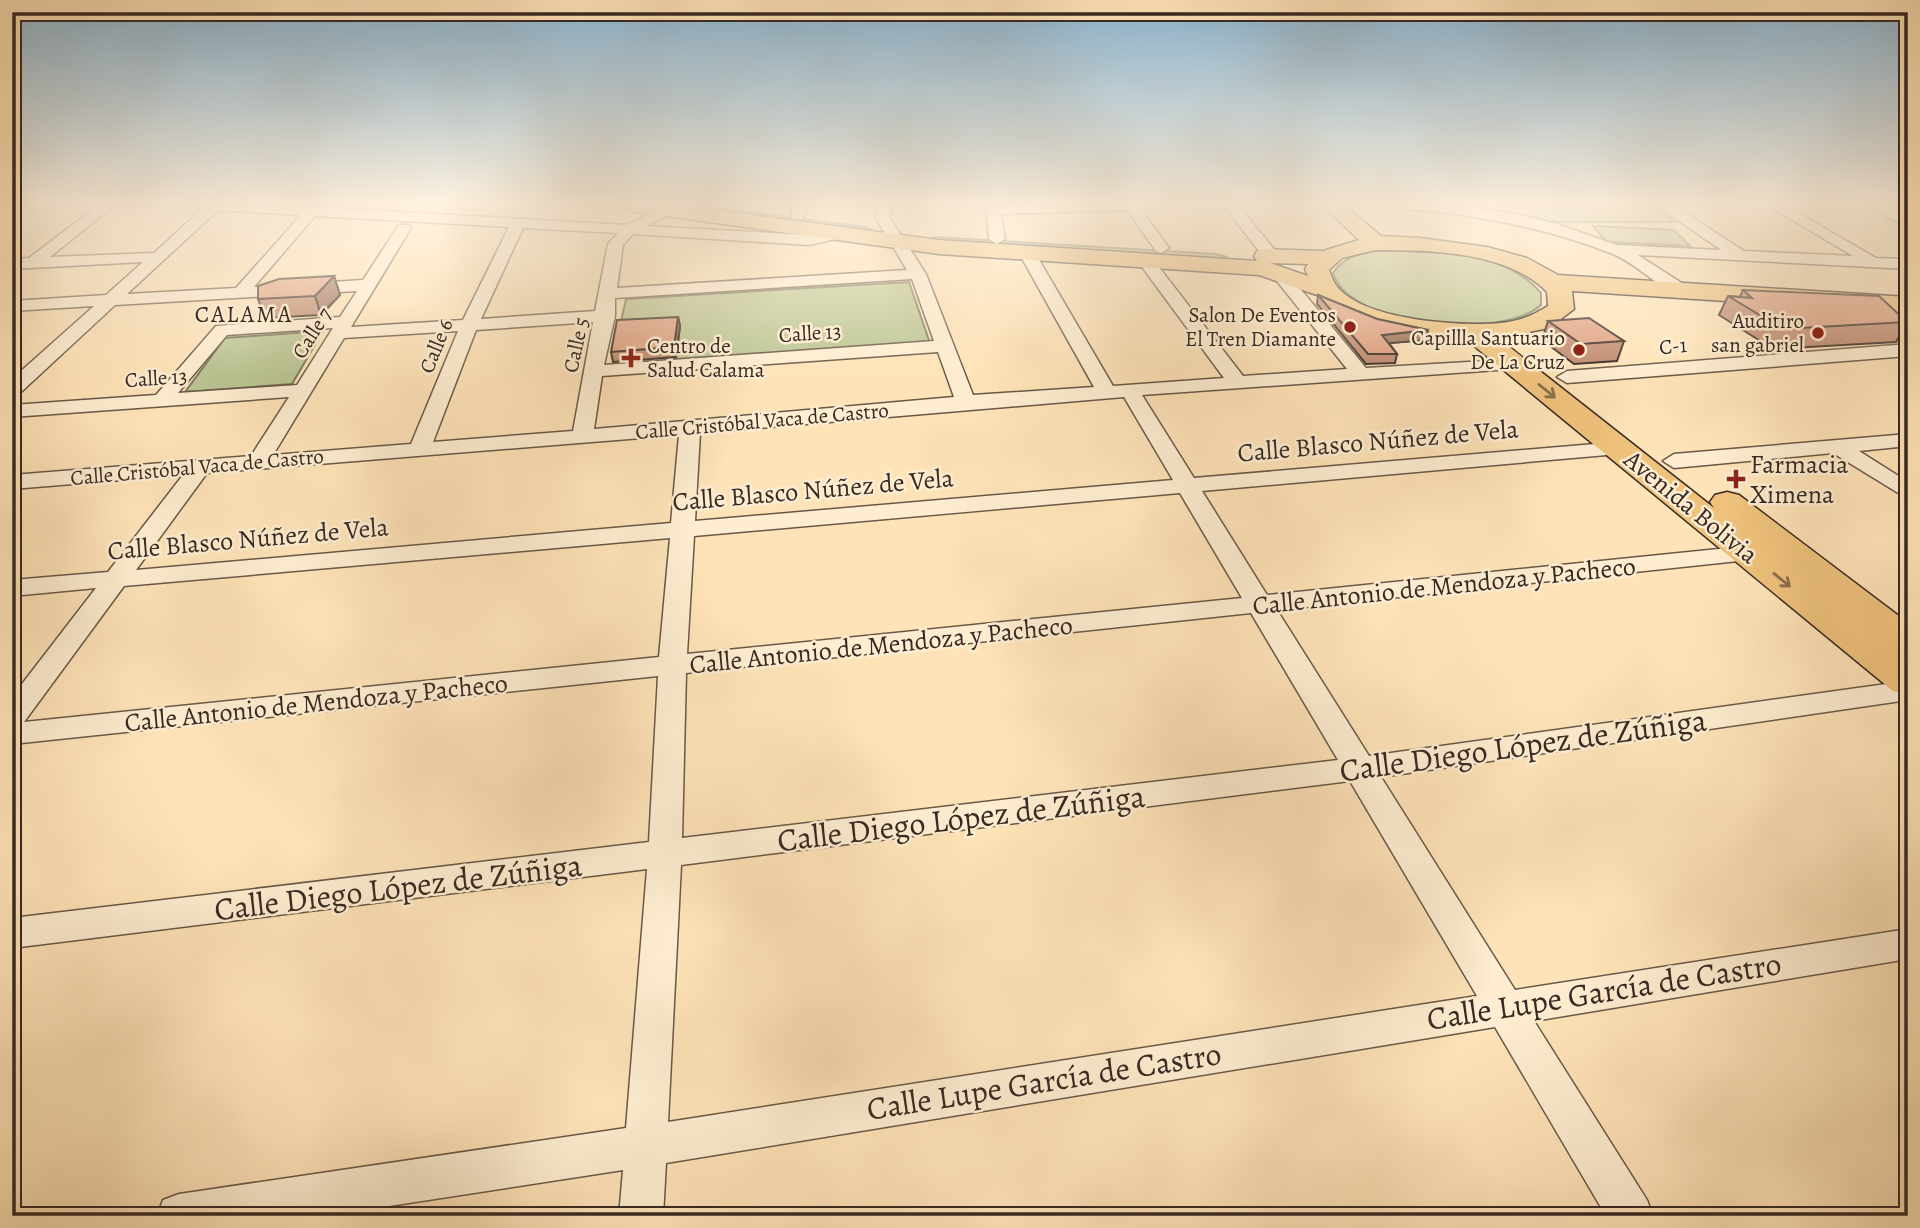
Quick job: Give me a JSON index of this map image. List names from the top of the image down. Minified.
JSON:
{"streets":{"main road":["Avenida Bolivia"],"street":["Calle 7","Calle 13","Calle 5","Calle 6","C-1","Calle Cristóbal Vaca de Castro","Calle Blasco Núñez de Vela","Calle Antonio de Mendoza y Pacheco","Calle Diego López de Zúñiga","Calle Lupe García de Castro"]},"crossings":[["Calle 7","Calle 13"],["Calle 7","Calle Cristóbal Vaca de Castro"],["Calle 13","Calle 5"],["Calle 5","Calle Cristóbal Vaca de Castro"],["Calle 6","Calle Cristóbal Vaca de Castro"],["C-1","Avenida Bolivia"],["Calle Cristóbal Vaca de Castro","Avenida Bolivia"],["Calle Blasco Núñez de Vela","Avenida Bolivia"],["Avenida Bolivia","Calle Antonio de Mendoza y Pacheco"]],"districts":["CALAMA"],"places":{"other":["Salon De Eventos El Tren Diamante","Auditiro san gabriel","Capillla Santuario De La Cruz"],"health":["Centro de Salud Calama","Farmacia Ximena"]}}
